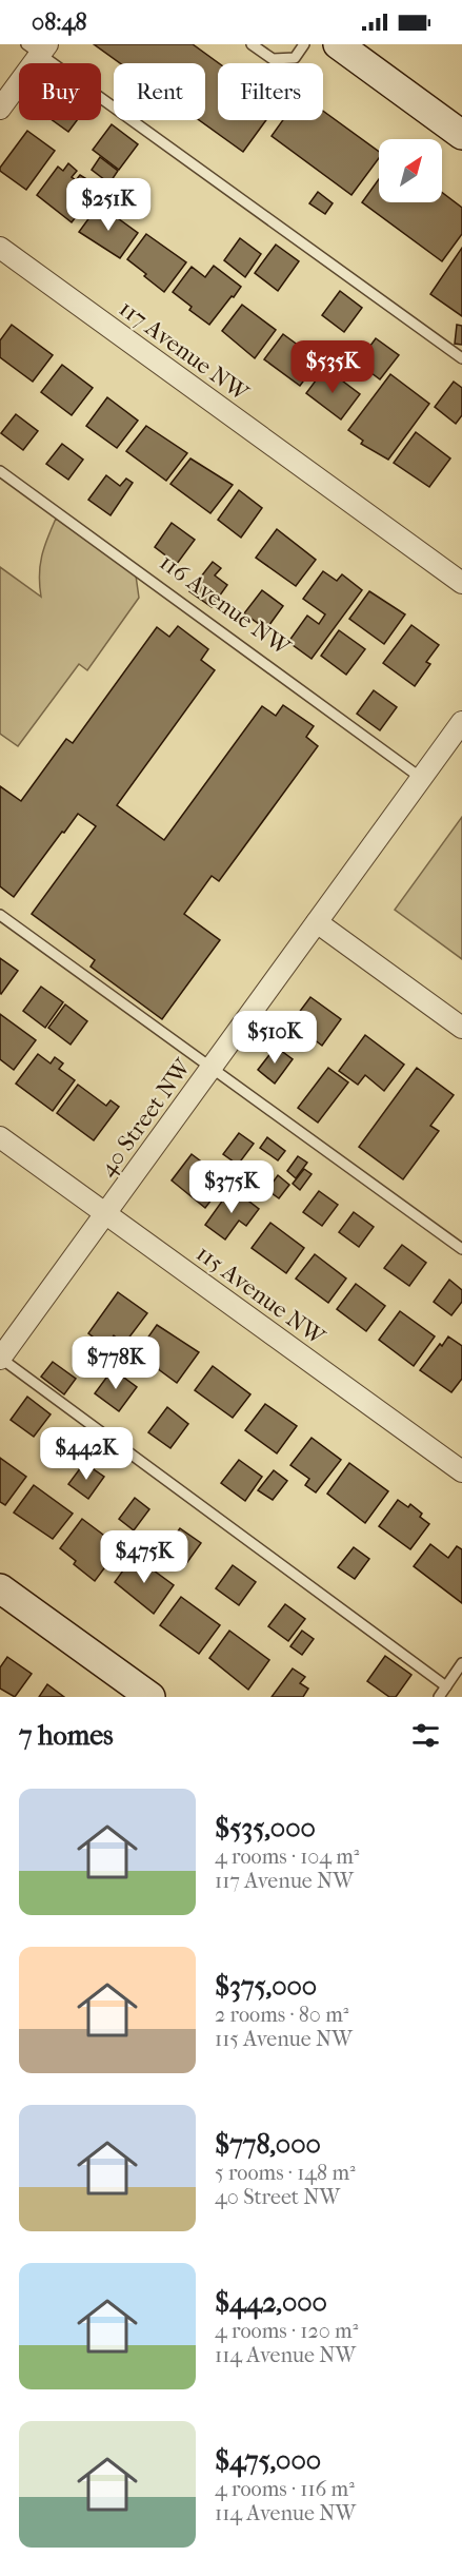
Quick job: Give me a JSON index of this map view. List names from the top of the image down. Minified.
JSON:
{"streets":{"street":["117 Avenue NW","40 Street NW","115 Avenue NW"],"lane":["116 Avenue NW"]},"crossings":[["116 Avenue NW","40 Street NW"],["40 Street NW","115 Avenue NW"]],"north":"top right","page":{"status":"08:48","chip":["Buy","Rent","Filters"],"price":["$251K","$535K","$510K","$375K","$778K","$442K","$475K"],"heading":"7 homes","list":[{"name":"$535,000","note":"4 rooms · 104 m² · 117 Avenue NW"},{"name":"$375,000","note":"2 rooms · 80 m² · 115 Avenue NW"},{"name":"$778,000","note":"5 rooms · 148 m² · 40 Street NW"},{"name":"$442,000","note":"4 rooms · 120 m² · 114 Avenue NW"},{"name":"$475,000","note":"4 rooms · 116 m² · 114 Avenue NW"}]}}
